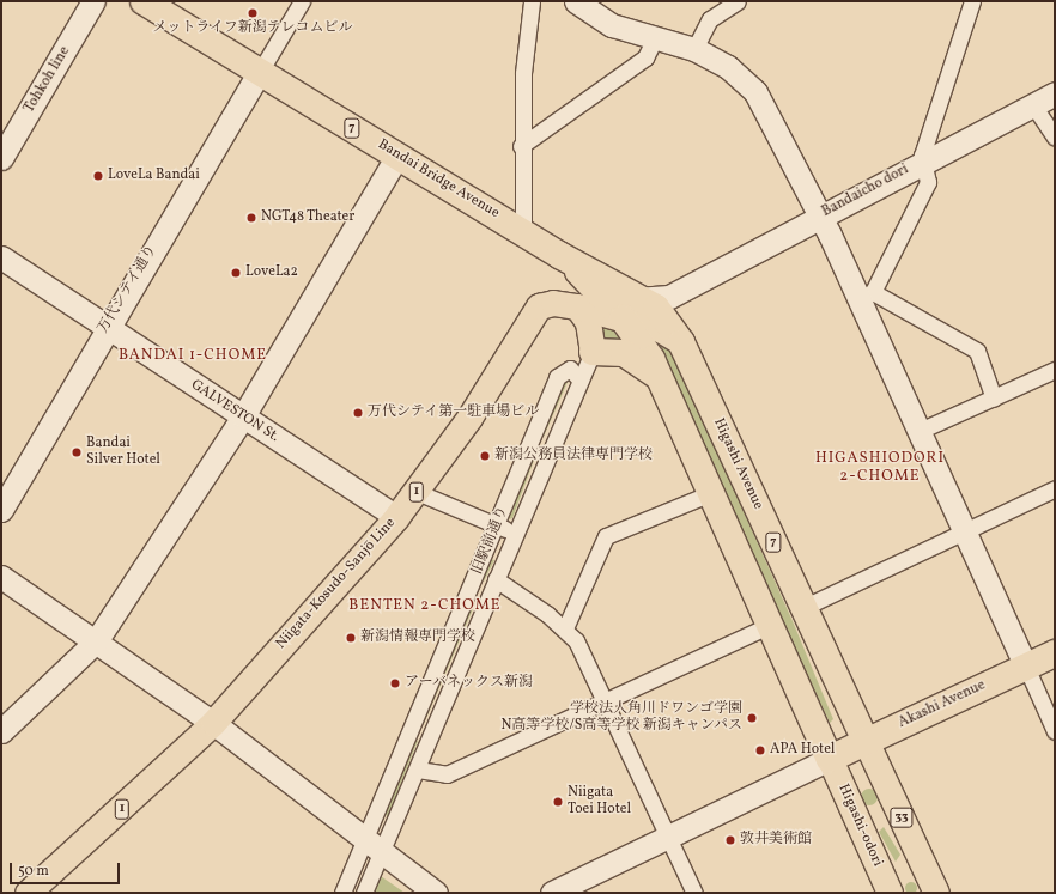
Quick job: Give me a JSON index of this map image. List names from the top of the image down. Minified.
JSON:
{"streets":{"highway":["7","Bandai Bridge Avenue","Higashi Avenue","Akashi Avenue"],"main road":["1","Niigata-Kosudo-Sanjō Line","33","Higashi-odori"],"street":["Tohkoh line","Bandaicho dori","万代シテイ通り","GALVESTON St.","旧駅前通り"]},"crossings":[["7","Bandai Bridge Avenue"],["7","Niigata-Kosudo-Sanjō Line"],["7","Akashi Avenue"],["7","Higashi-odori"],["Bandai Bridge Avenue","Bandaicho dori"],["Bandai Bridge Avenue","万代シテイ通り"],["Bandai Bridge Avenue","Higashi Avenue"],["Bandai Bridge Avenue","Niigata-Kosudo-Sanjō Line"],["Bandaicho dori","Higashi Avenue"],["万代シテイ通り","GALVESTON St."],["GALVESTON St.","Niigata-Kosudo-Sanjō Line"],["Higashi Avenue","Niigata-Kosudo-Sanjō Line"],["Higashi Avenue","Akashi Avenue"],["Higashi Avenue","33"],["Akashi Avenue","33"],["Akashi Avenue","Higashi-odori"]],"districts":["BANDAI 1-CHOME","HIGASHIODORI 2-CHOME","BENTEN 2-CHOME"],"places":["メットライフ新潟テレコムビル","LoveLa Bandai","NGT48 Theater","LoveLa2","万代シテイ第一駐車場ビル","Bandai Silver Hotel","新潟公務員法律専門学校","新潟情報専門学校","アーバネックス新潟","学校法人角川ドワンゴ学園 N高等学校/S高等学校 新潟キャンパス","APA Hotel","Niigata Toei Hotel","敦井美術館"],"scale_bar":"50 m"}
